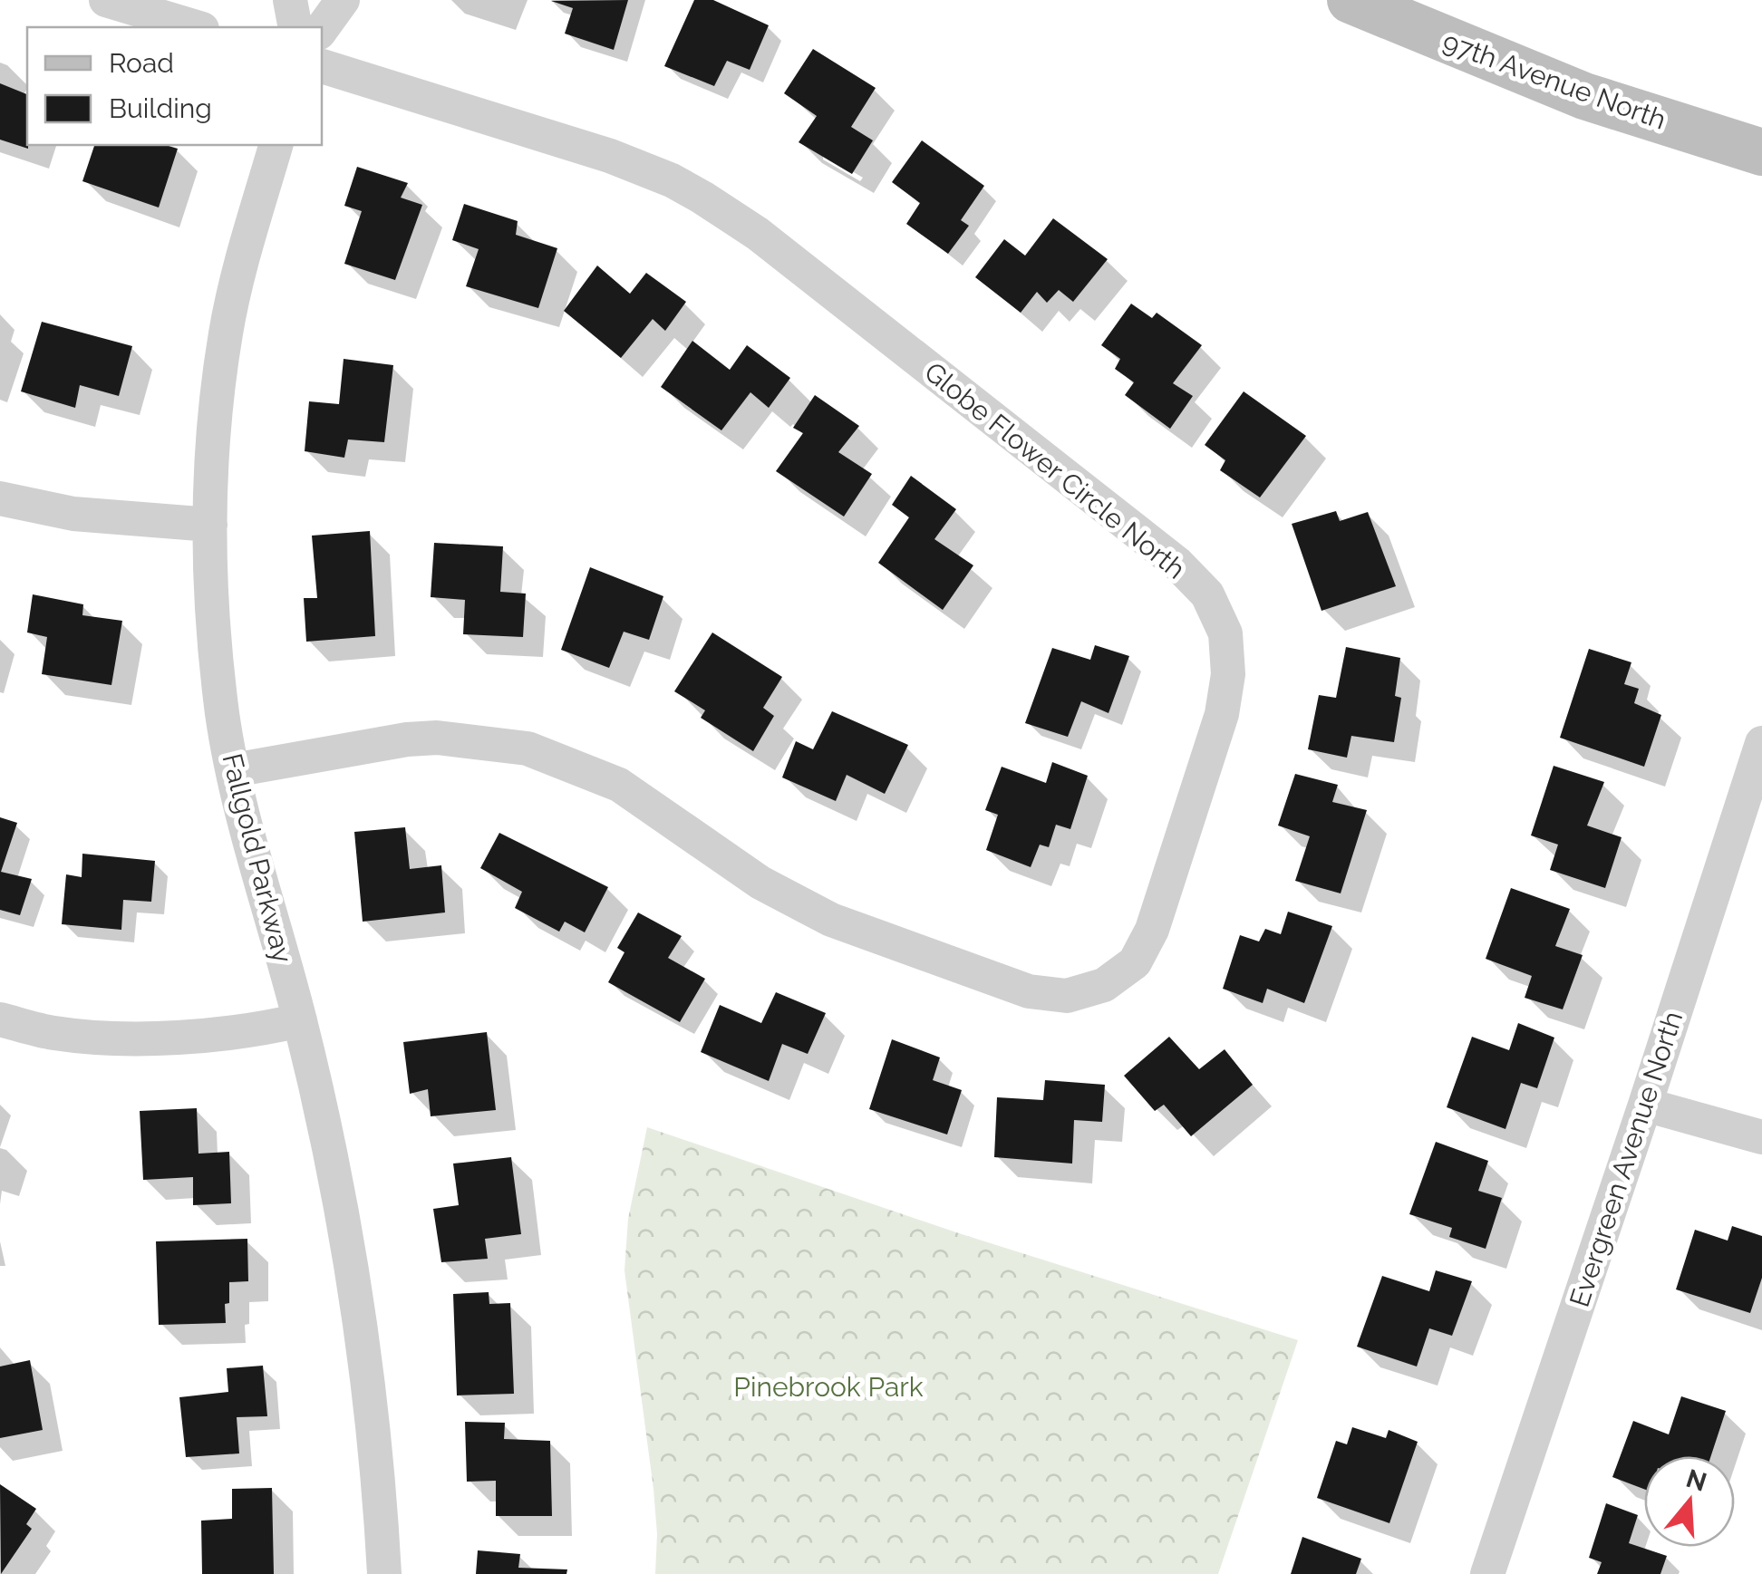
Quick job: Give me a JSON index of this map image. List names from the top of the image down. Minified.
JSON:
{"streets":{"street":["97th Avenue North","Globe Flower Circle North","Fallgold Parkway","Evergreen Avenue North"]},"crossings":[["Globe Flower Circle North","Fallgold Parkway"]],"parks":["Pinebrook Park"],"legend":["Road","Building"],"north":"top"}
